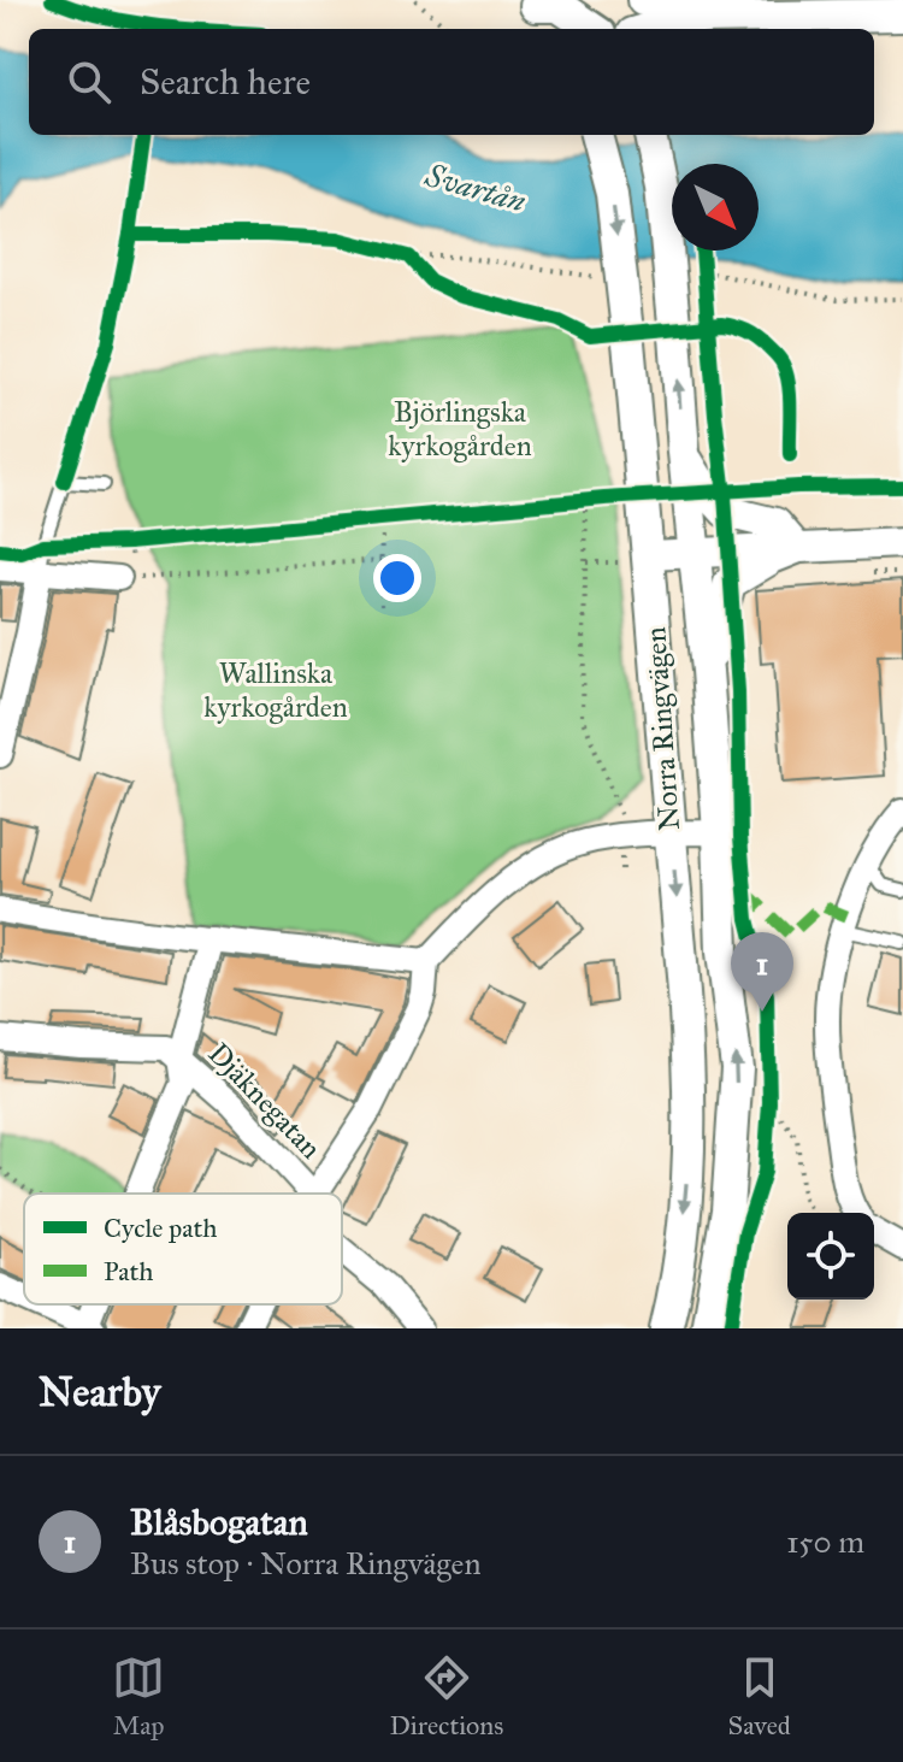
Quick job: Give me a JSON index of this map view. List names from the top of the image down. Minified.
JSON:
{"streets":{"main road":["Norra Ringvägen"],"street":["Djäknegatan"]},"water":["Svartån"],"parks":["Björlingska kyrkogården","Wallinska kyrkogården"],"legend":["Cycle path","Path"],"north":"bottom right","page":{"search":"Search here","pins":"1","heading":"Nearby","list":[{"mark":"1","name":"Blåsbogatan","note":"Bus stop · Norra Ringvägen","value":"150 m"}],"nav":["Map","Directions","Saved"]}}
